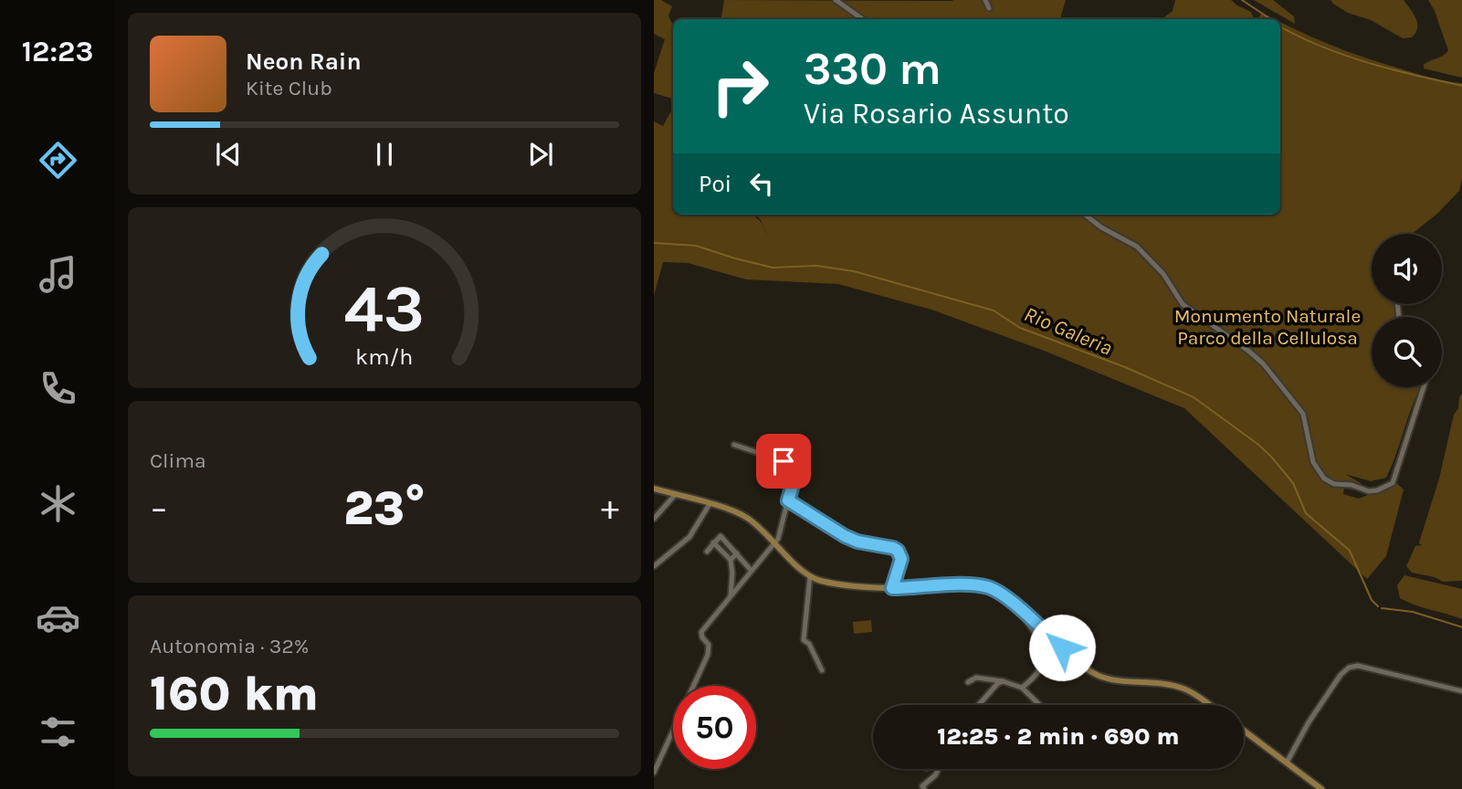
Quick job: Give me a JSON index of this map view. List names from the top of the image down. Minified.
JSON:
{"water":["Rio Galeria"],"parks":["Monumento Naturale Parco della Cellulosa"],"page":{"tabs":"12:23","turn":["330 m","Via Rosario Assunto"],"song":["Neon Rain","Kite Club"],"then":"Poi","tile":["Clima",["Autonomia · 32%","160 km"]],"heat":["−","23°","+"],"limit":"50","trip":"12:25 · 2 min · 690 m","gauge":["43","km/h"]}}
